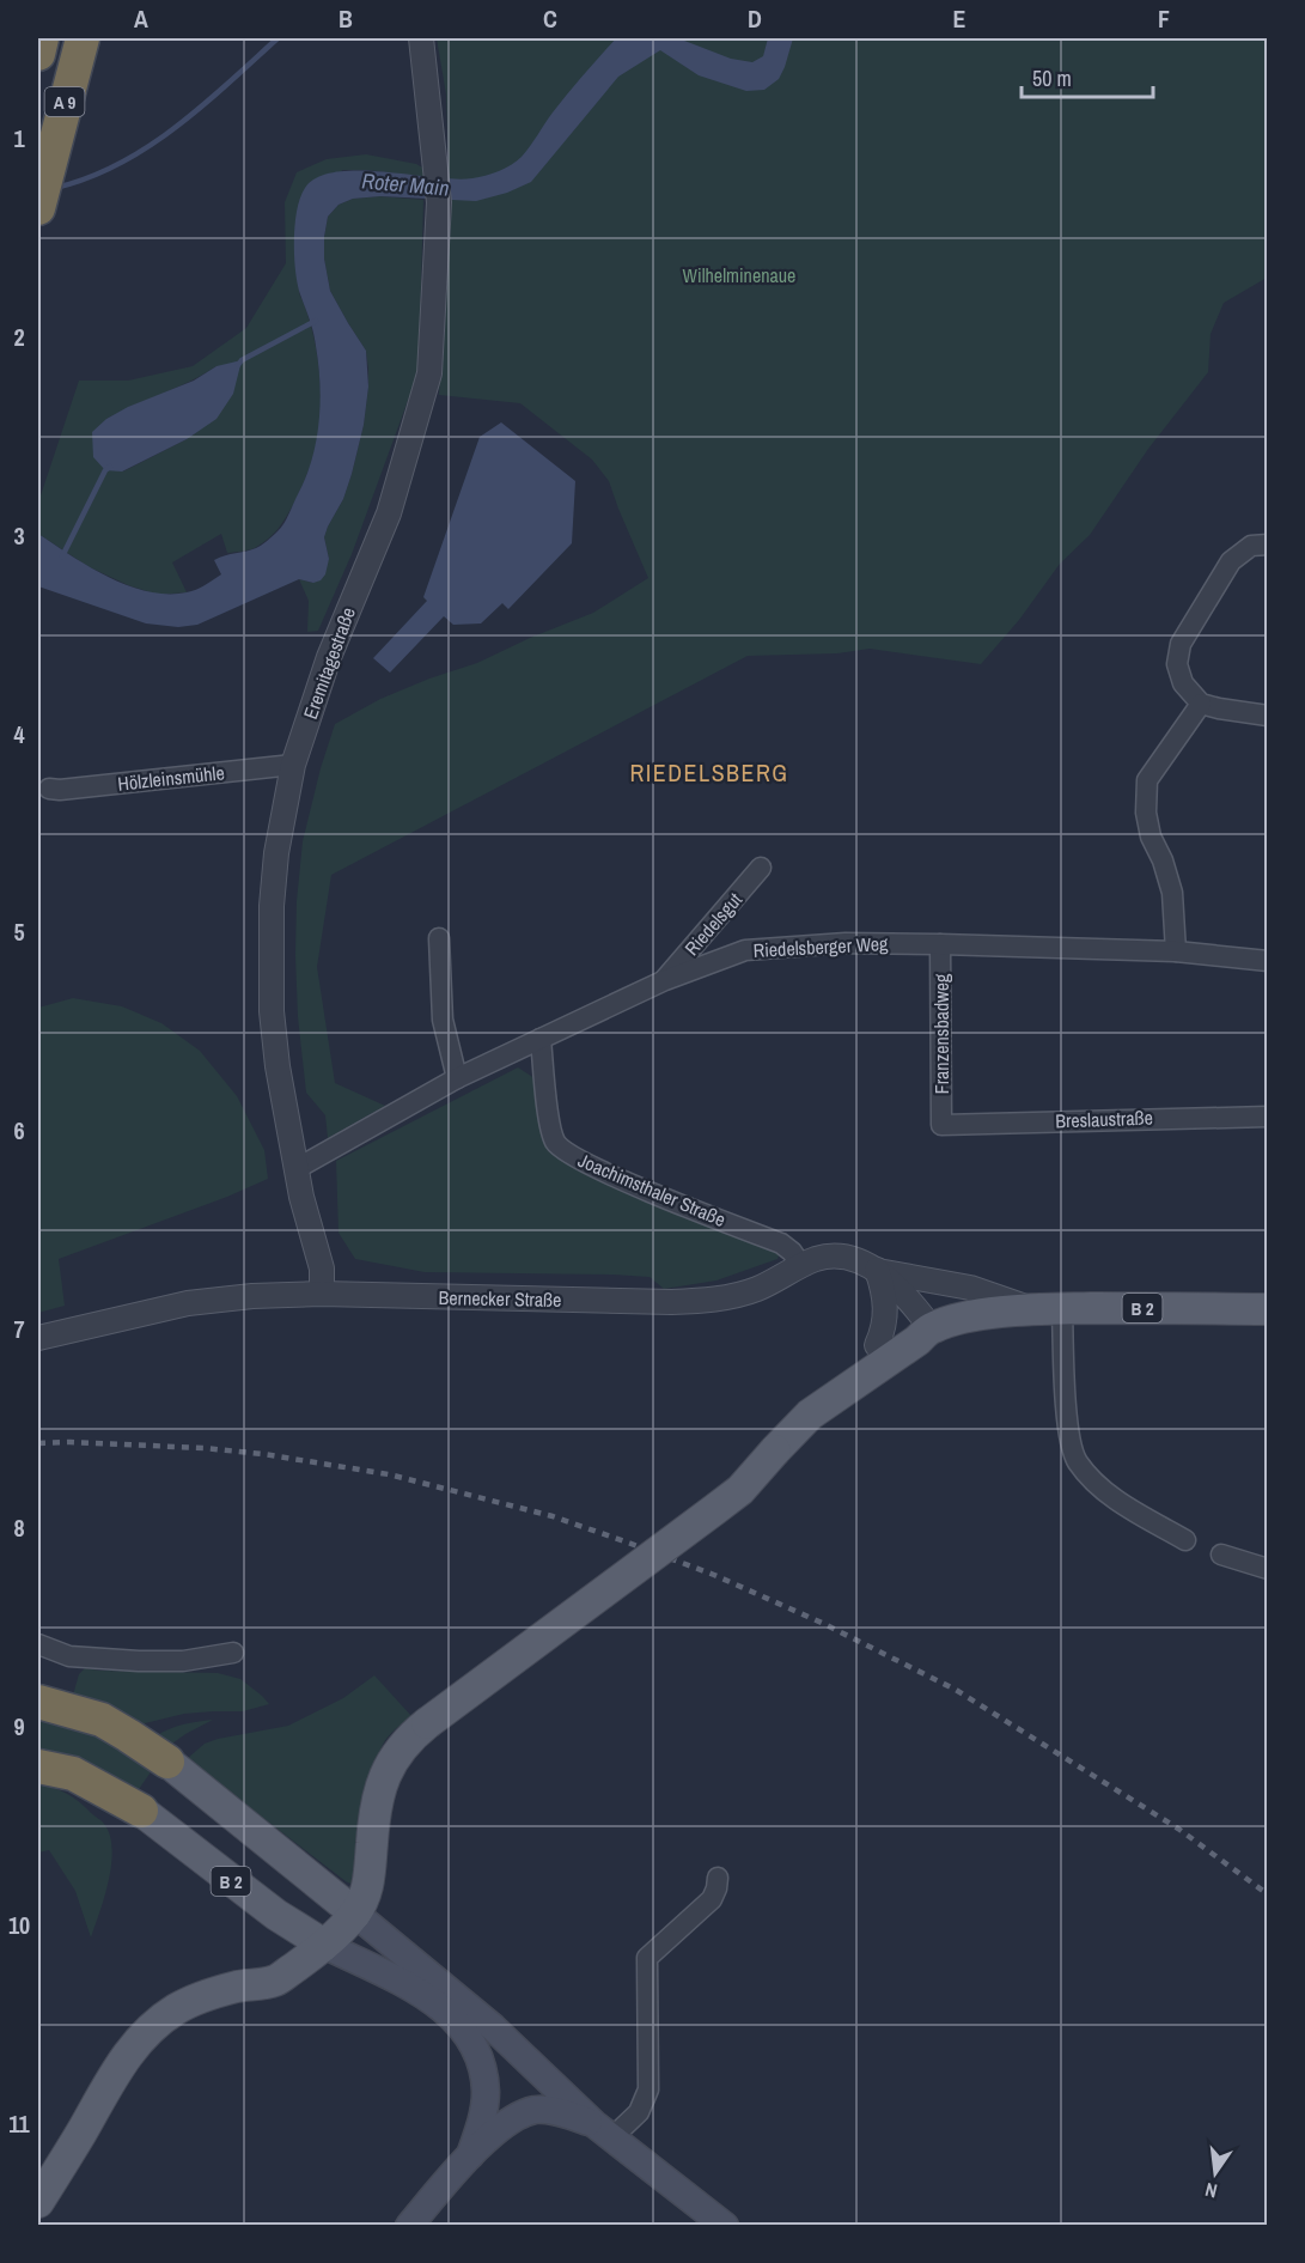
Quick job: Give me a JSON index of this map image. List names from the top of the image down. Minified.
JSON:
{"streets":{"highway":["A 9"],"main road":["B 2"],"street":["Eremitagestraße","Hölzleinsmühle","Riedelsgut","Riedelsberger Weg","Franzensbadweg","Breslaustraße","Joachimsthaler Straße","Bernecker Straße"]},"crossings":[["Eremitagestraße","Hölzleinsmühle"],["Eremitagestraße","Riedelsberger Weg"],["Eremitagestraße","Bernecker Straße"],["Riedelsgut","Riedelsberger Weg"],["Riedelsberger Weg","Franzensbadweg"],["Riedelsberger Weg","Joachimsthaler Straße"],["Franzensbadweg","Breslaustraße"],["Joachimsthaler Straße","Bernecker Straße"],["Bernecker Straße","B 2"]],"districts":["RIEDELSBERG"],"water":["Roter Main"],"parks":["Wilhelminenaue"],"scale_bar":"50 m","north":"bottom","grid":{"columns":["A","B","C","D","E","F"],"rows":["1","2","3","4","5","6","7","8","9","10","11"]}}
